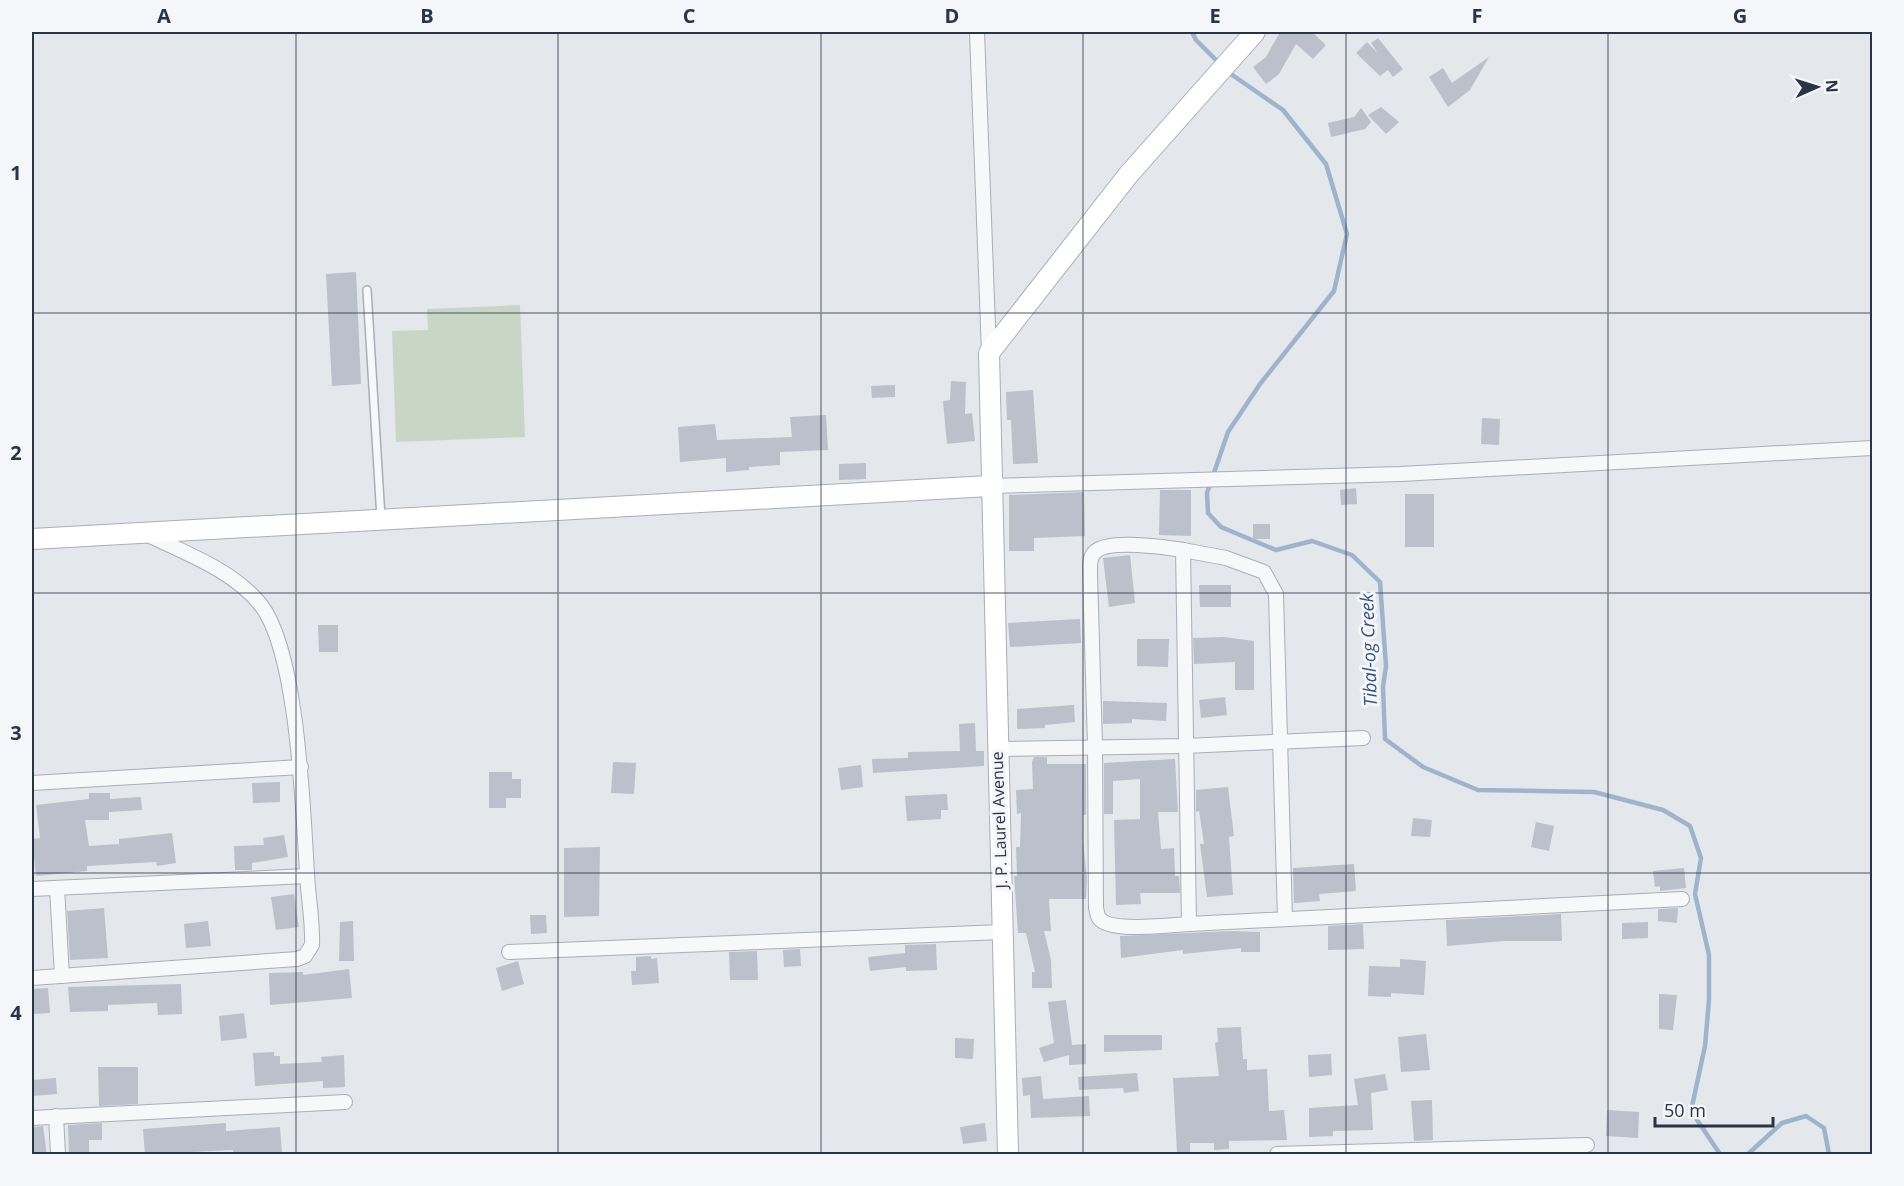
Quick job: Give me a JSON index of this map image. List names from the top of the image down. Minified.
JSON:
{"streets":{"street":["J. P. Laurel Avenue"]},"water":["Tibal-og Creek"],"scale_bar":"50 m","north":"right","grid":{"columns":["A","B","C","D","E","F","G"],"rows":["1","2","3","4"]}}
